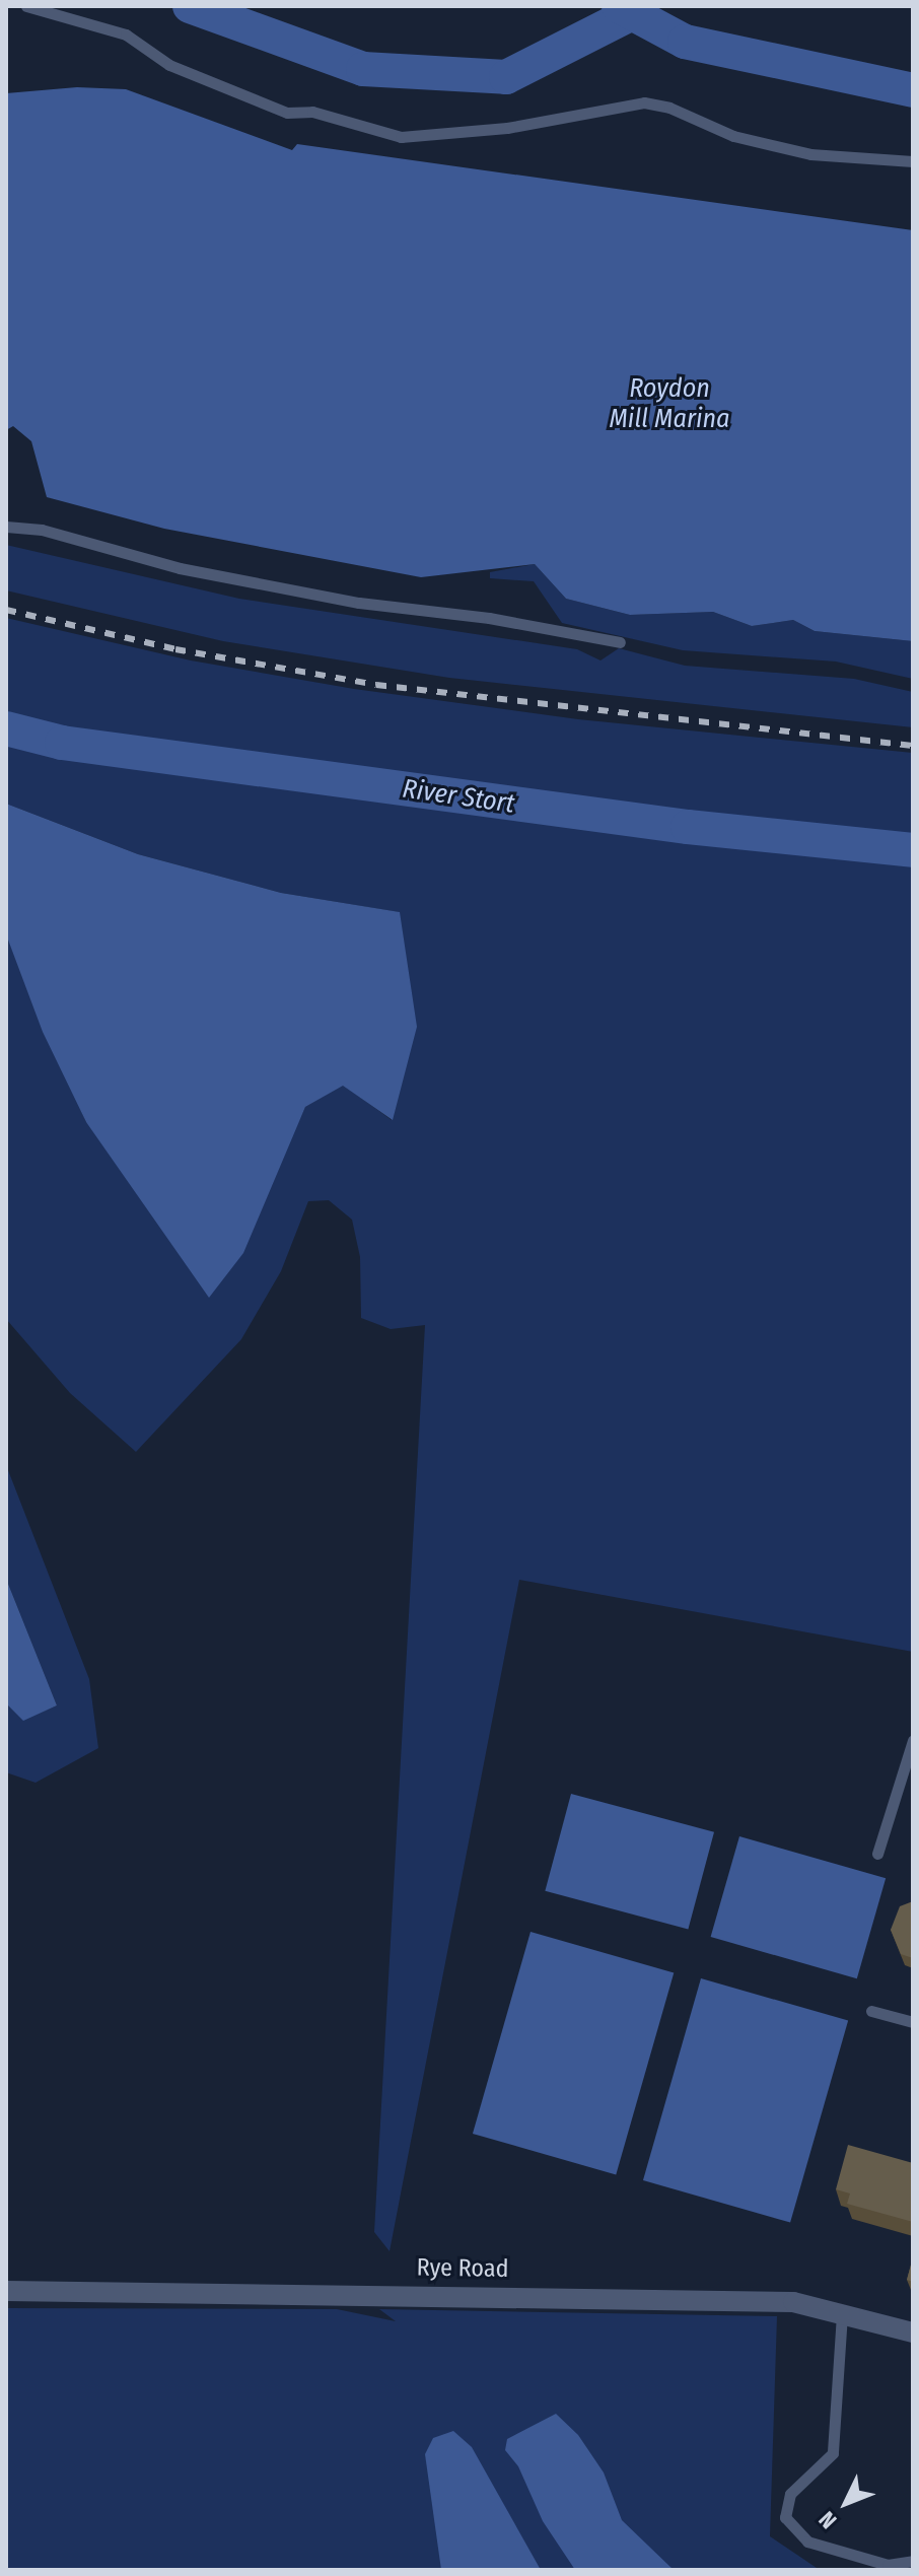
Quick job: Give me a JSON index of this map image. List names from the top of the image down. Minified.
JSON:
{"streets":{"street":["Rye Road"]},"water":["Roydon Mill Marina","River Stort"],"north":"bottom left"}
